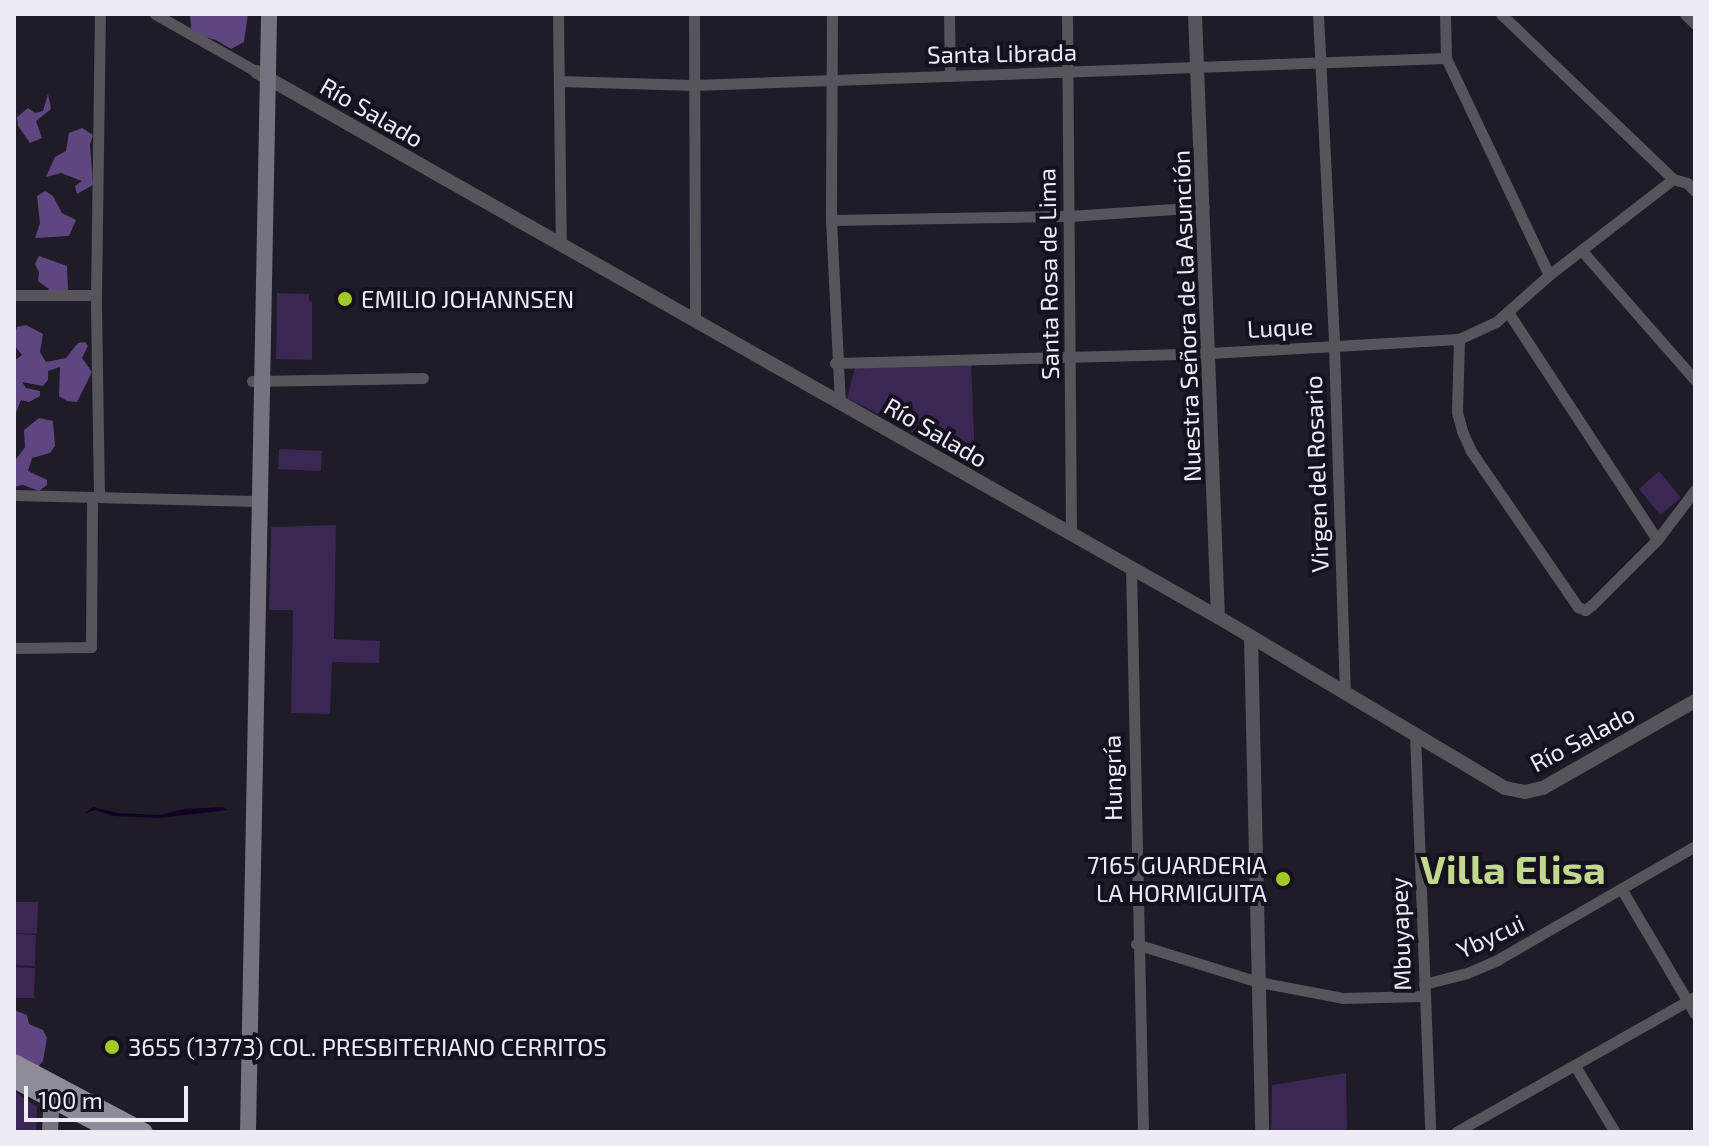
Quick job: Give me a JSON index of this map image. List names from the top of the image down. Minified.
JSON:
{"streets":{"street":["Santa Librada","Río Salado","Santa Rosa de Lima","Nuestra Señora de la Asunción","Luque","Virgen del Rosario","Hungría","Mbuyapey","Ybycui"]},"crossings":[["Santa Librada","Santa Rosa de Lima"],["Santa Librada","Nuestra Señora de la Asunción"],["Santa Librada","Virgen del Rosario"],["Río Salado","Santa Rosa de Lima"],["Río Salado","Nuestra Señora de la Asunción"],["Río Salado","Virgen del Rosario"],["Río Salado","Hungría"],["Río Salado","Mbuyapey"],["Santa Rosa de Lima","Luque"],["Nuestra Señora de la Asunción","Luque"],["Luque","Virgen del Rosario"],["Hungría","Ybycui"],["Mbuyapey","Ybycui"]],"districts":["Villa Elisa"],"places":["EMILIO JOHANNSEN","7165 GUARDERIA LA HORMIGUITA","3655 (13773) COL. PRESBITERIANO CERRITOS"],"scale_bar":"100 m"}
